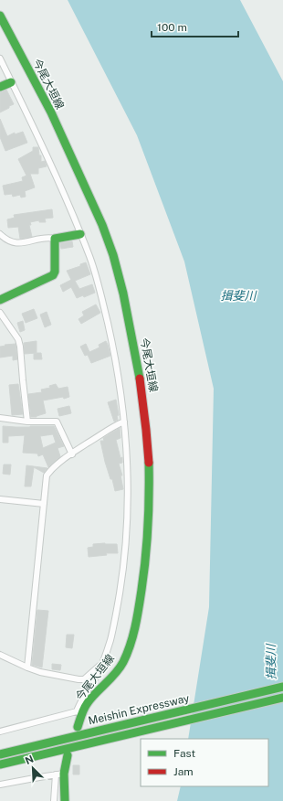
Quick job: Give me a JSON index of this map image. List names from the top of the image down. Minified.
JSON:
{"streets":{"main road":["今尾大垣線","Meishin Expressway"]},"water":["揖斐川"],"legend":["Fast","Jam"],"scale_bar":"100 m","north":"top left"}
